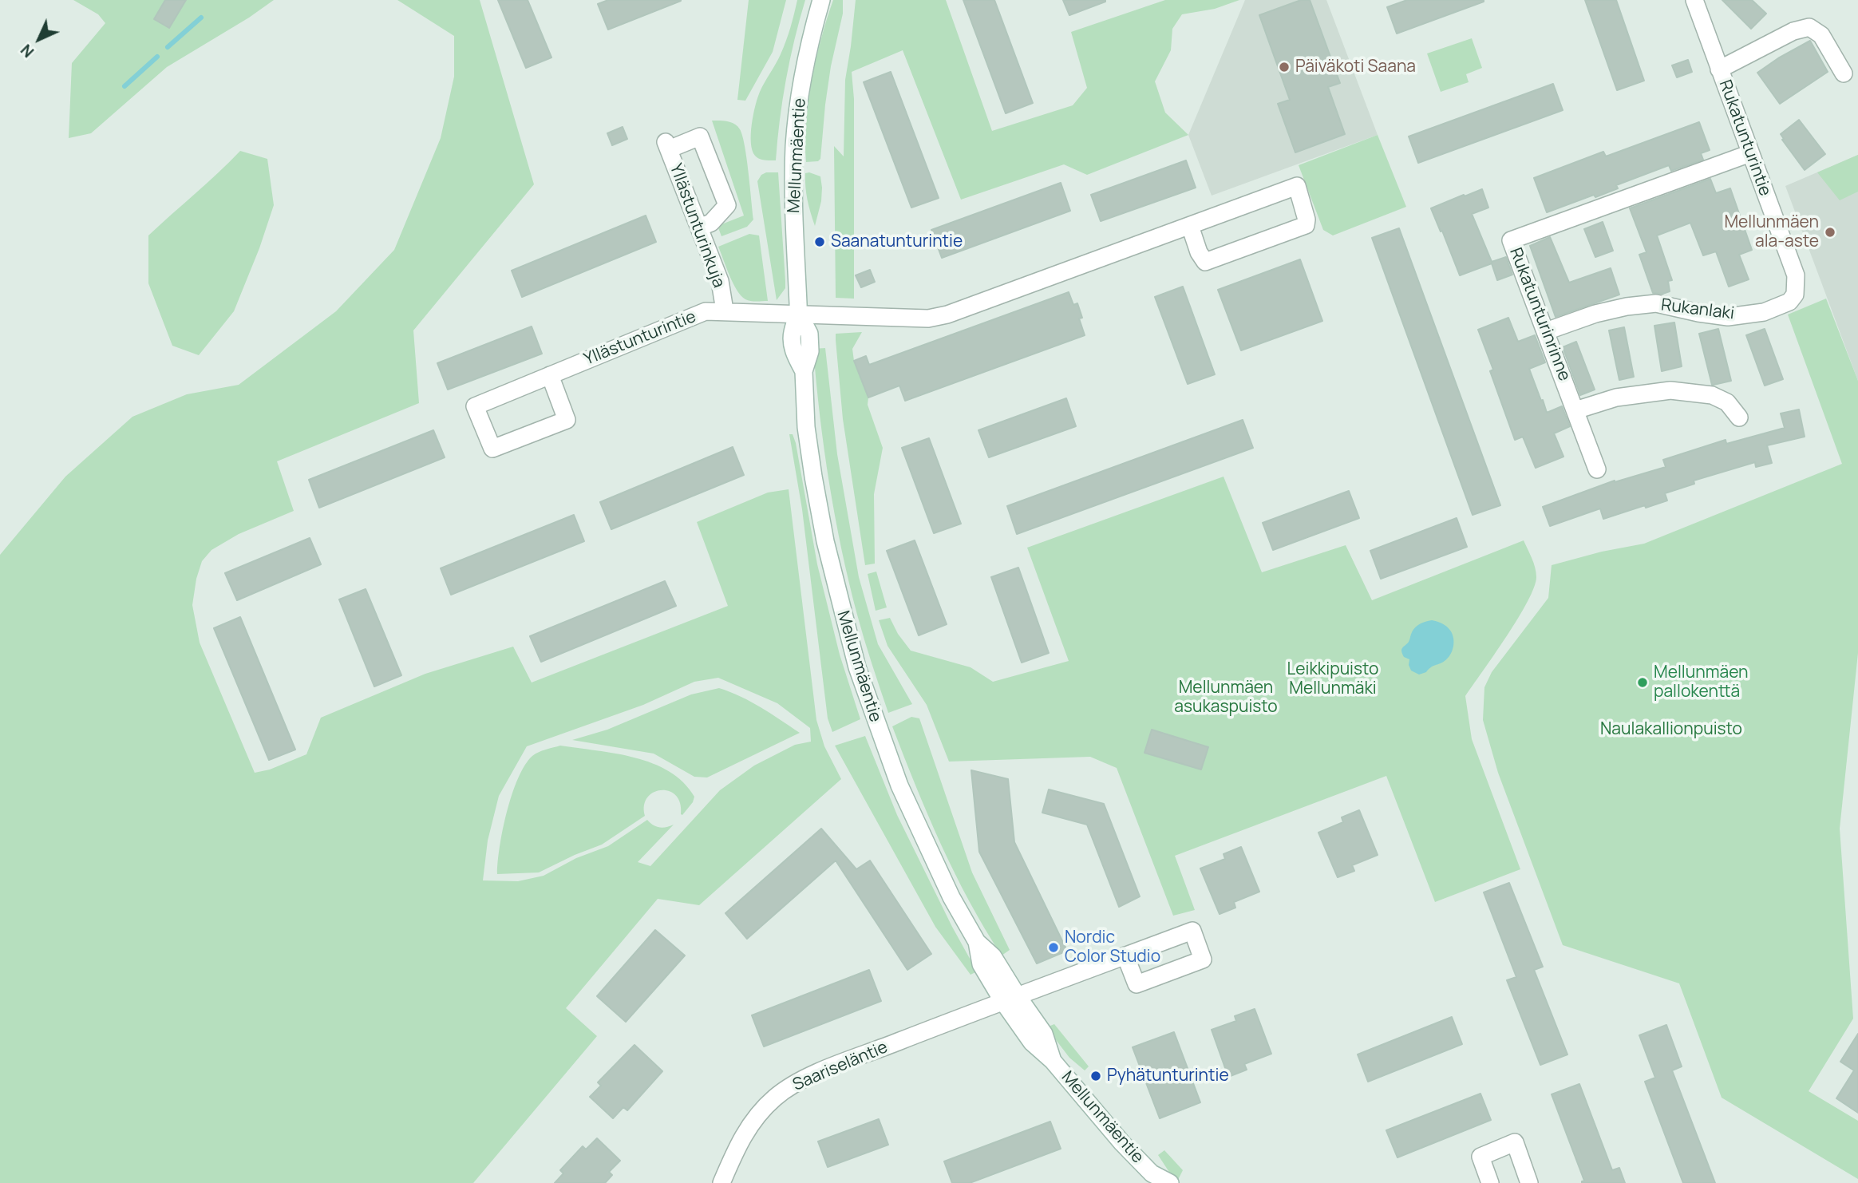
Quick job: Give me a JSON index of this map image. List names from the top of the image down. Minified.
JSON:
{"streets":{"street":["Rukatunturintie","Mellunmäentie","Yllästunturinkuja","Rukanlaki","Rukatunturinrinne","Yllästunturintie","Saariseläntie"]},"crossings":[["Rukatunturintie","Rukanlaki"],["Rukatunturintie","Rukatunturinrinne"],["Mellunmäentie","Yllästunturintie"],["Mellunmäentie","Saariseläntie"],["Yllästunturinkuja","Yllästunturintie"],["Rukanlaki","Rukatunturinrinne"]],"parks":["Leikkipuisto Mellunmäki","Mellunmäen asukaspuisto","Naulakallionpuisto"],"places":["Päiväkoti Saana","Mellunmäen ala-aste","Saanatunturintie","Mellunmäen pallokenttä","Nordic Color Studio","Pyhätunturintie"],"north":"bottom left"}
